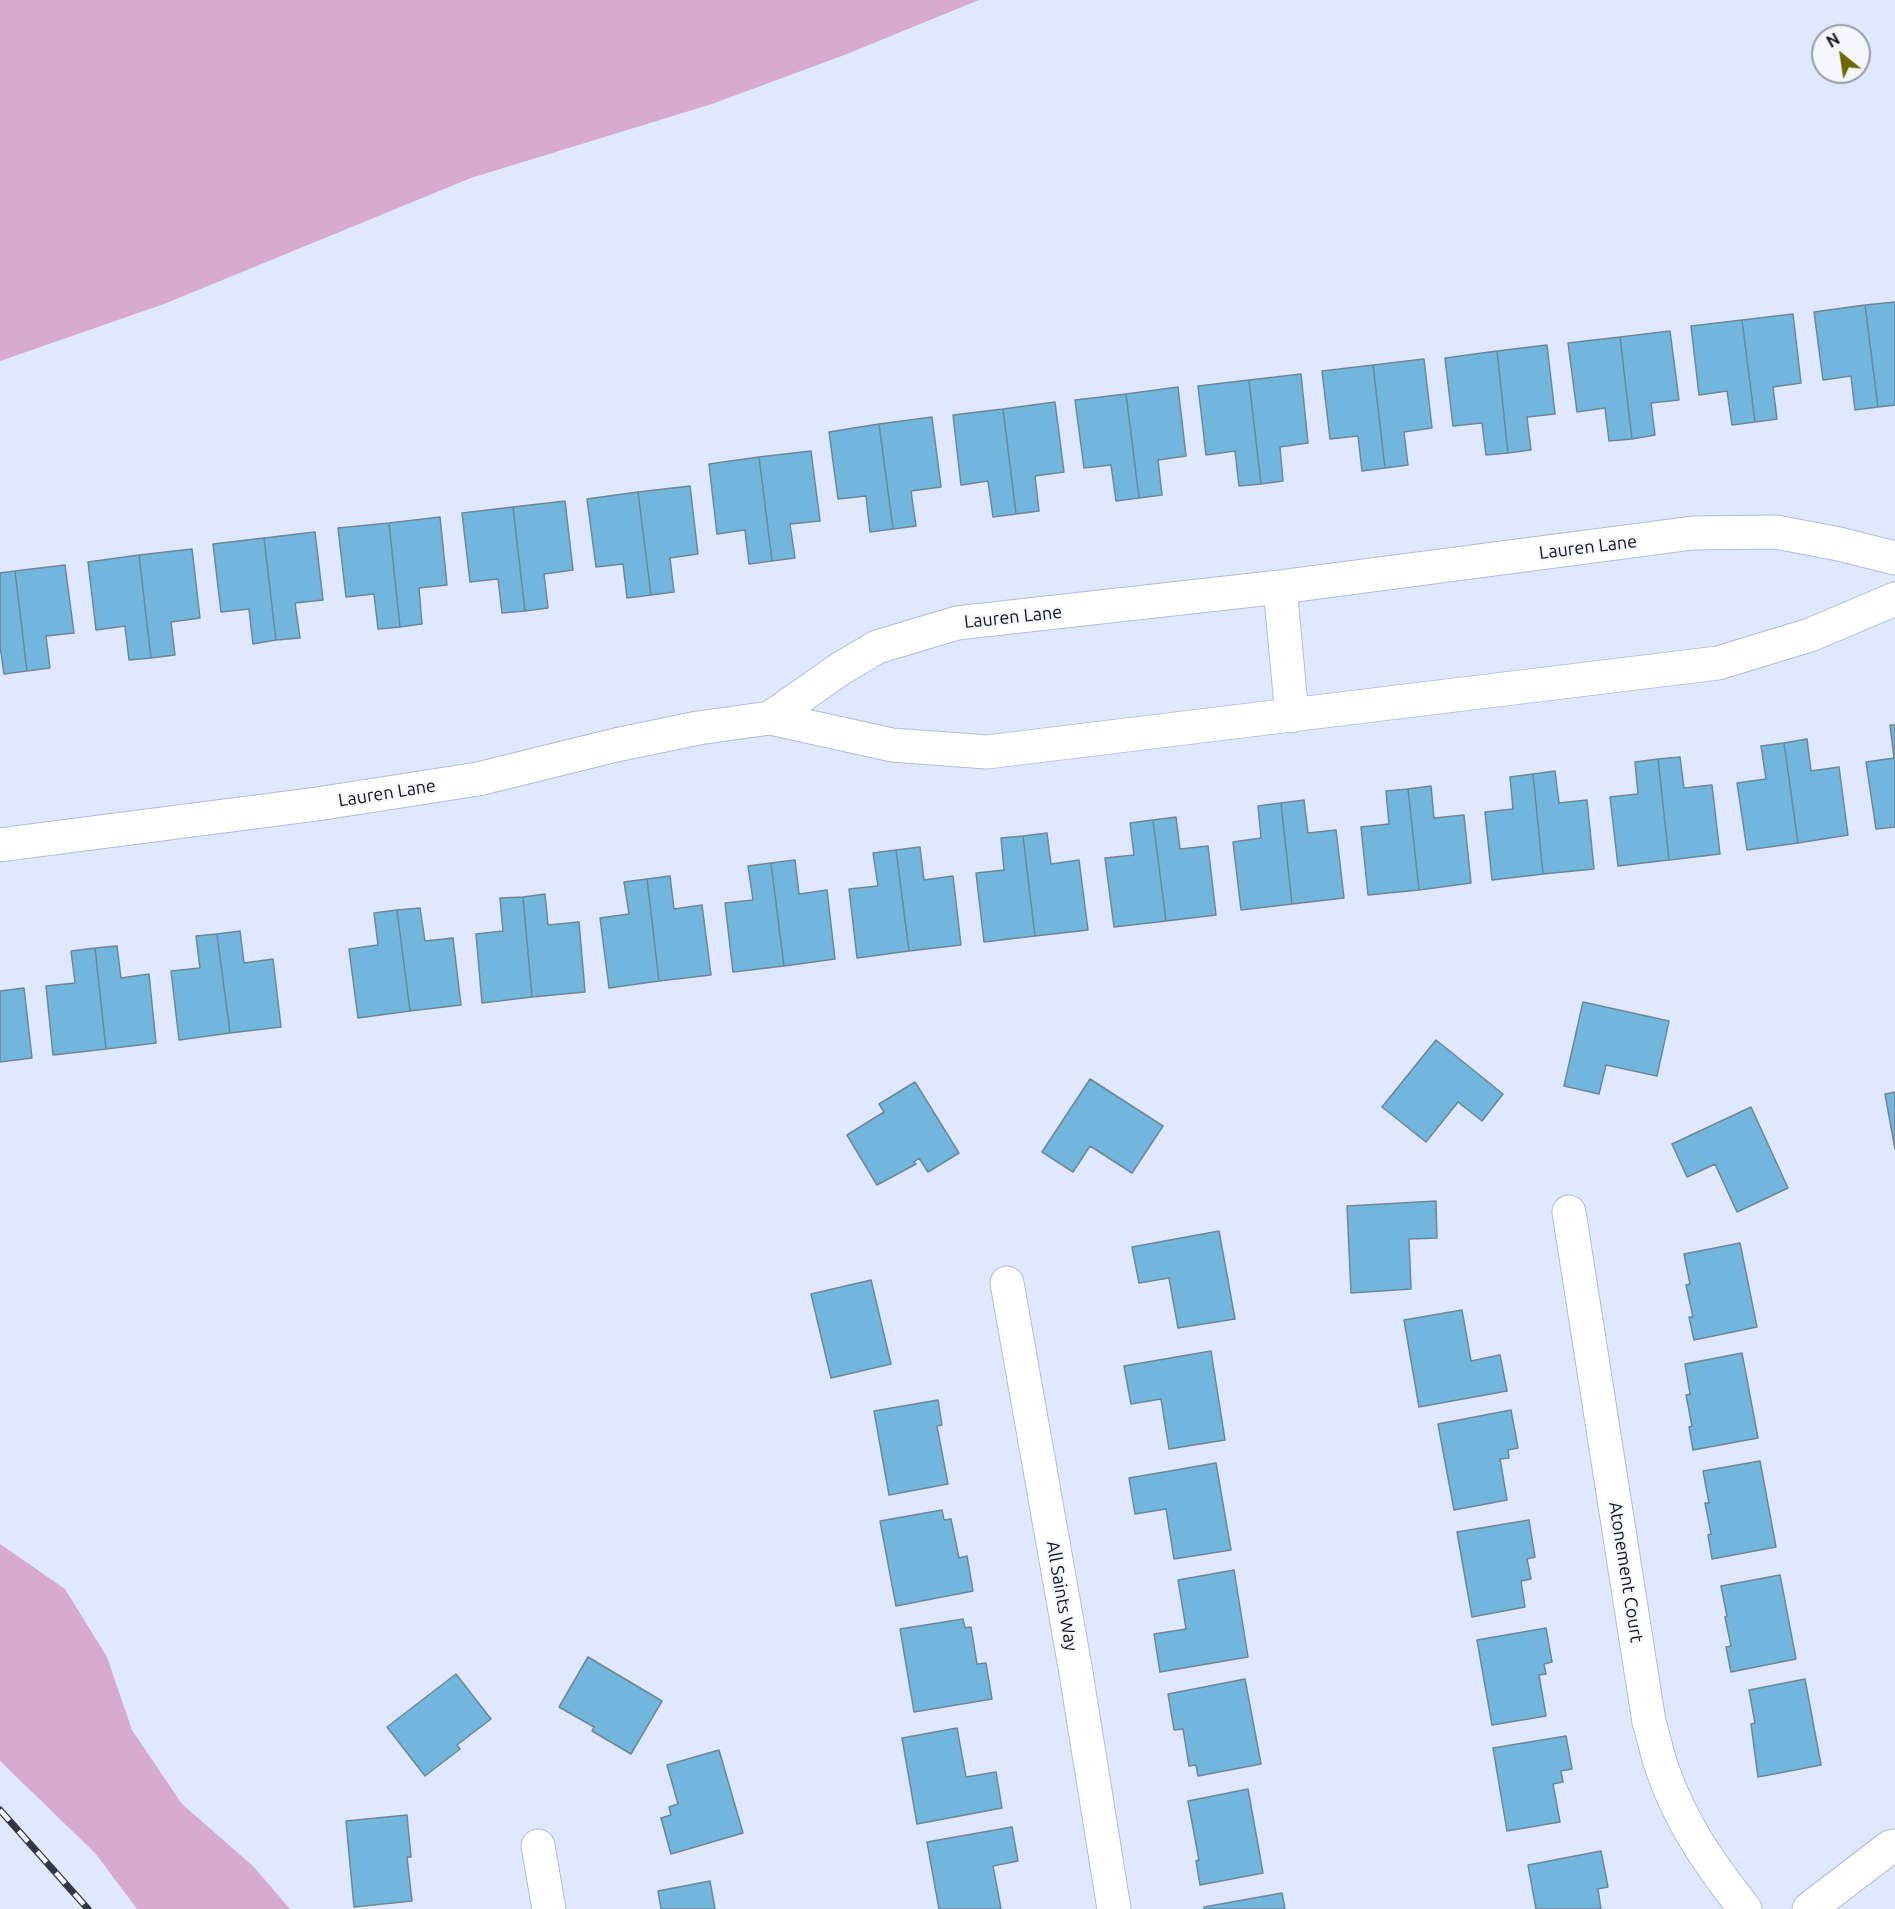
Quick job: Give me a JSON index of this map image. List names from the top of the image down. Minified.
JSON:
{"streets":{"street":["Lauren Lane","Atonement Court","All Saints Way"]},"north":"top left"}
